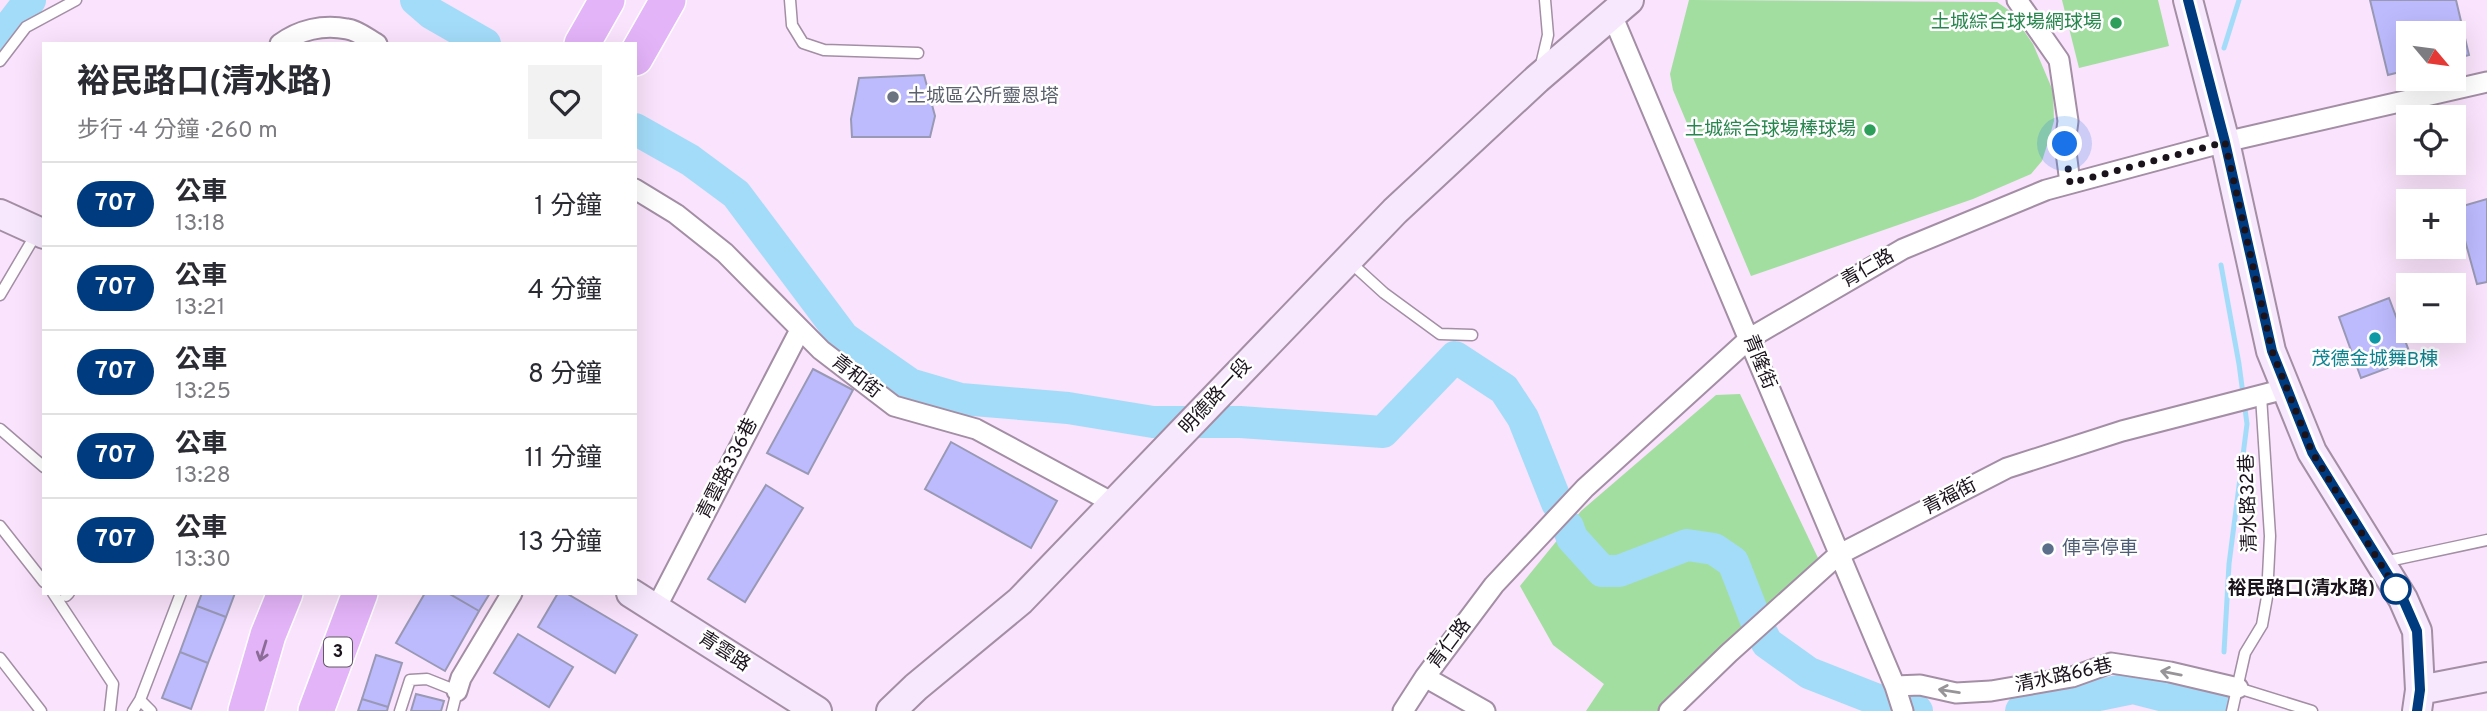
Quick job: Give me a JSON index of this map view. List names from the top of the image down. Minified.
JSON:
{"streets":{"highway":["3"],"street":["青仁路","青隆街","青和街","明德路一段","青雲路336巷","青福街","青雲路","清水路66巷"],"lane":["清水路32巷"]},"crossings":[["青仁路","青隆街"],["青隆街","明德路一段"],["青隆街","青福街"],["青隆街","清水路66巷"],["青和街","明德路一段"],["青和街","青雲路336巷"],["青雲路336巷","青雲路"],["青福街","清水路32巷"],["清水路32巷","清水路66巷"]],"one_way":["清水路66巷"],"places":["土城綜合球場網球場","土城區公所靈恩塔","土城綜合球場棒球場","茂德金城舞B棟","俥亭停車","裕民路口(清水路)"],"lines":["bus line 707"],"north":"bottom right","page":{"map_buttons":["+","−"],"heading":["裕民路口(清水路)","步行 · 4 分鐘 · 260 m"],"list":[{"mark":"707","name":"公車","note":"13:18","value":"1 分鐘"},{"mark":"707","name":"公車","note":"13:21","value":"4 分鐘"},{"mark":"707","name":"公車","note":"13:25","value":"8 分鐘"},{"mark":"707","name":"公車","note":"13:28","value":"11 分鐘"},{"mark":"707","name":"公車","note":"13:30","value":"13 分鐘"}]}}
